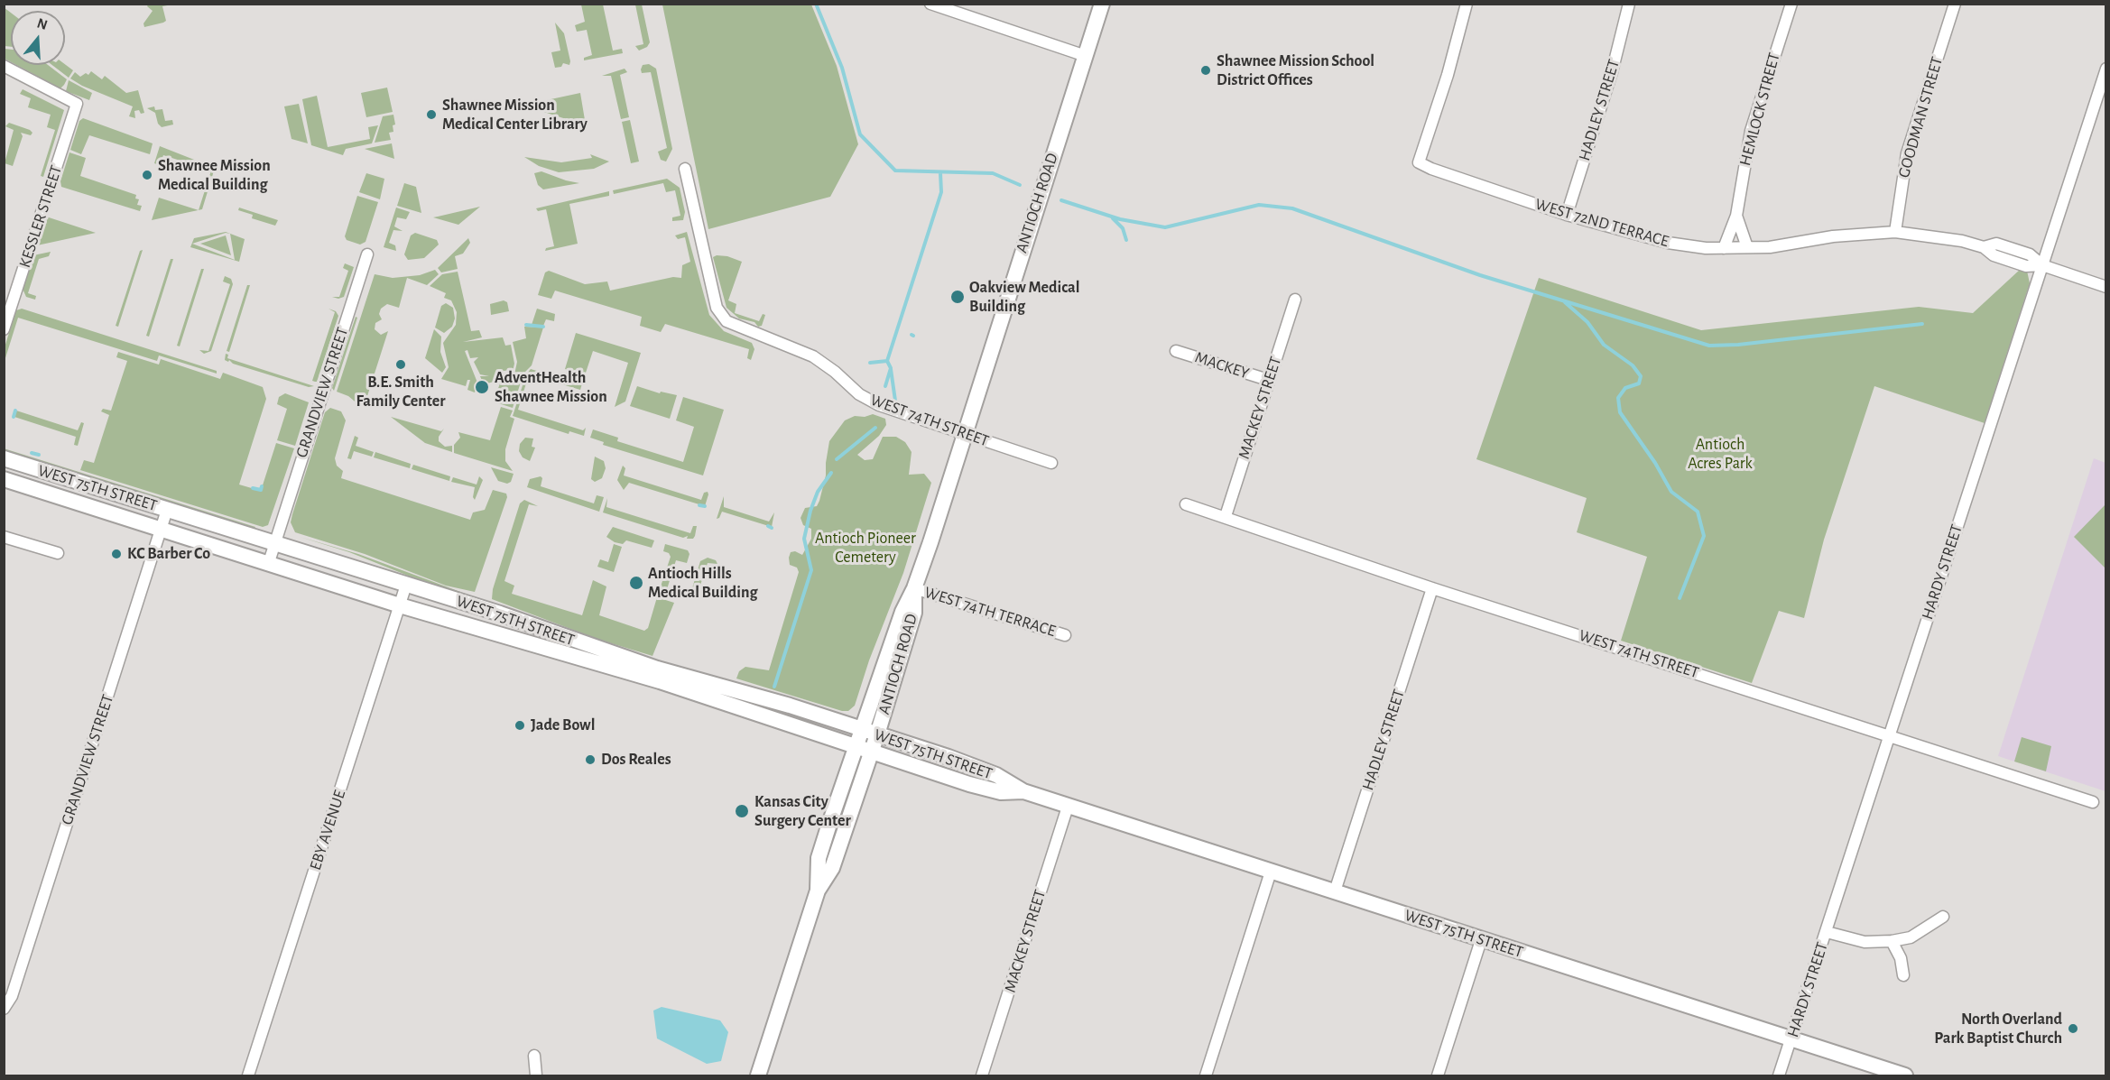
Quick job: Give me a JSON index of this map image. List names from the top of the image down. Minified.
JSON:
{"streets":{"main road":["ANTIOCH ROAD","WEST 75TH STREET"],"street":["HEMLOCK STREET","HADLEY STREET","GOODMAN STREET","KESSLER STREET","WEST 72ND TERRACE","MACKEY","GRANDVIEW STREET","MACKEY STREET","WEST 74TH STREET","HARDY STREET","WEST 74TH TERRACE","EBY AVENUE"]},"crossings":[["HEMLOCK STREET","WEST 72ND TERRACE"],["HADLEY STREET","WEST 72ND TERRACE"],["HADLEY STREET","WEST 74TH STREET"],["HADLEY STREET","WEST 75TH STREET"],["GOODMAN STREET","WEST 72ND TERRACE"],["ANTIOCH ROAD","WEST 74TH STREET"],["ANTIOCH ROAD","WEST 75TH STREET"],["ANTIOCH ROAD","WEST 74TH TERRACE"],["WEST 72ND TERRACE","HARDY STREET"],["MACKEY","MACKEY STREET"],["GRANDVIEW STREET","WEST 75TH STREET"],["MACKEY STREET","WEST 74TH STREET"],["MACKEY STREET","WEST 75TH STREET"],["WEST 74TH STREET","HARDY STREET"],["WEST 75TH STREET","HARDY STREET"],["WEST 75TH STREET","EBY AVENUE"]],"parks":["Antioch Acres Park","Antioch Pioneer Cemetery"],"places":["Shawnee Mission School District Offices","Shawnee Mission Medical Center Library","Shawnee Mission Medical Building","Oakview Medical Building","B.E. Smith Family Center","AdventHealth Shawnee Mission","KC Barber Co","Antioch Hills Medical Building","Jade Bowl","Dos Reales","Kansas City Surgery Center","North Overland Park Baptist Church"],"north":"top"}
